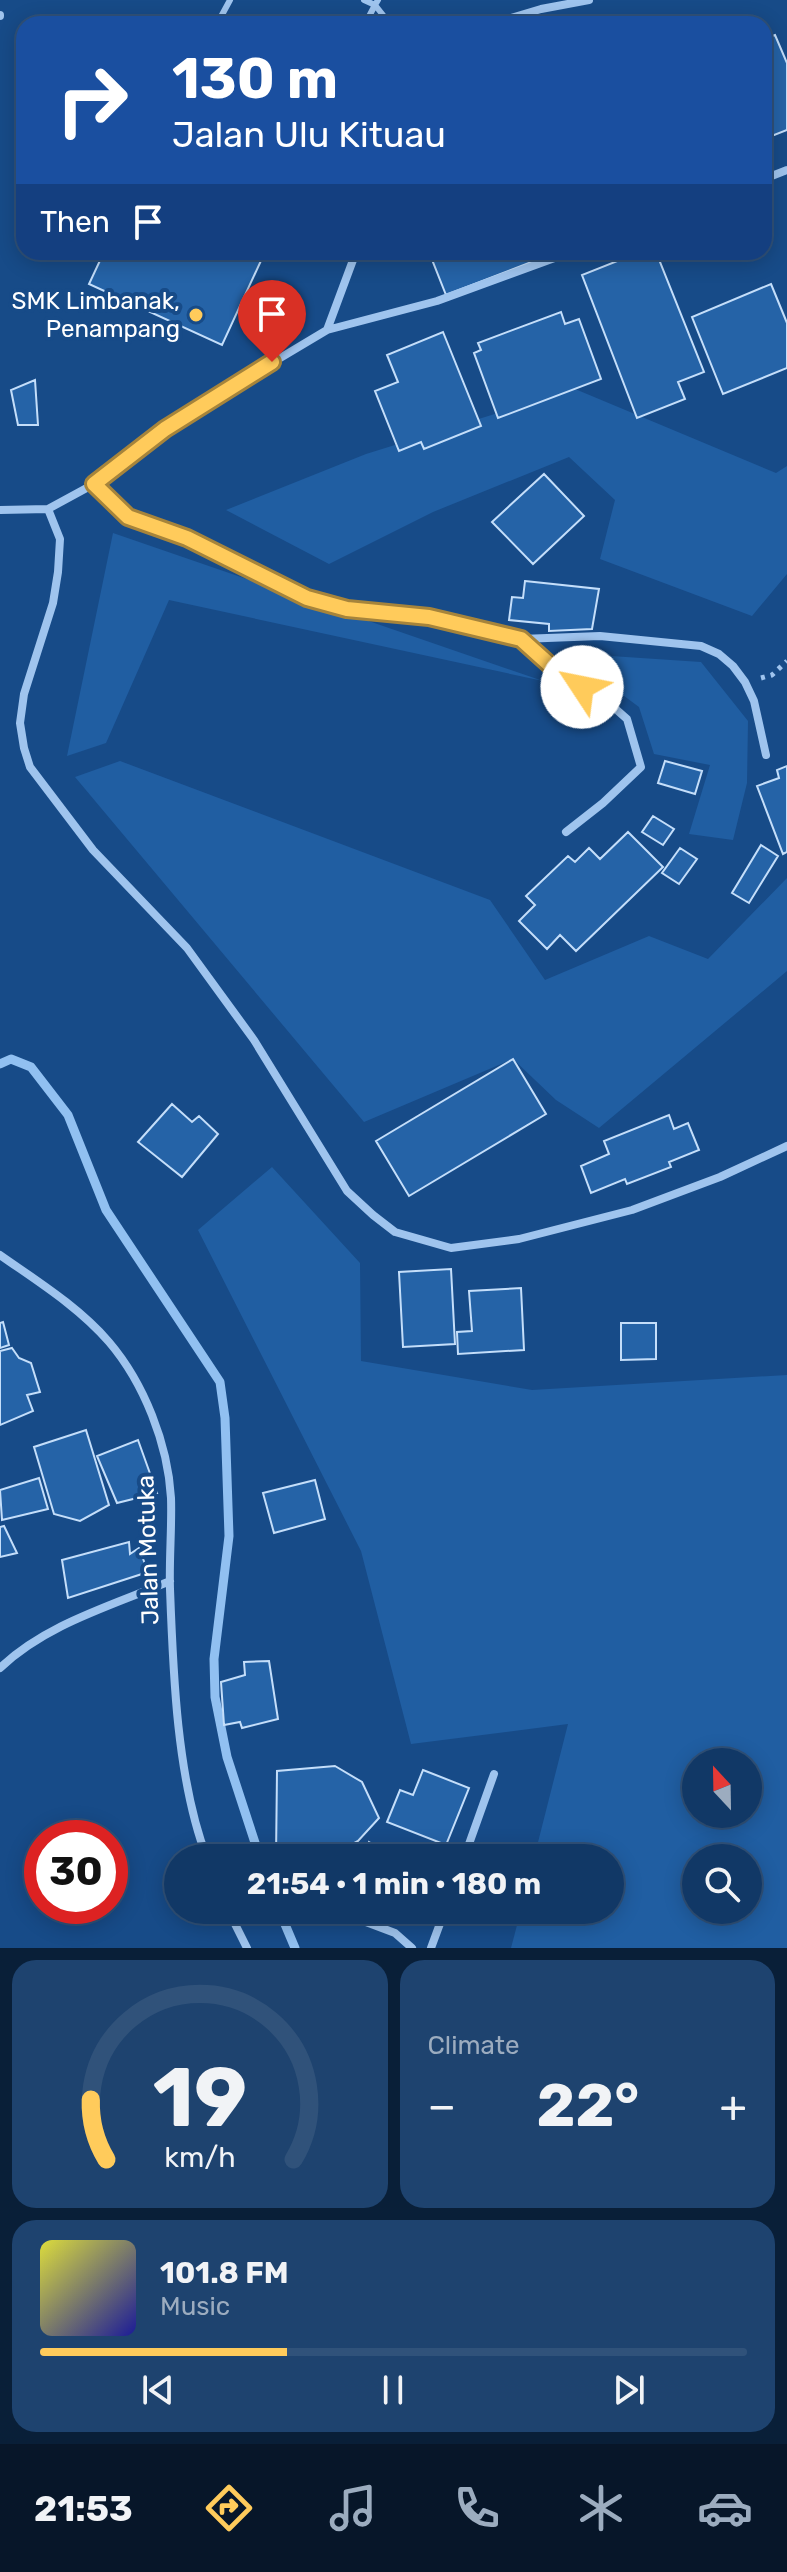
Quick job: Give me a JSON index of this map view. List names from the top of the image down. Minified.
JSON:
{"streets":{"street":["Jalan Motuka"]},"places":["SMK Limbanak, Penampang"],"north":"top","page":{"turn":["130 m","Jalan Ulu Kituau"],"then":"Then","limit":"30","trip":"21:54 · 1 min · 180 m","tile":"Climate","heat":["−","22°","+"],"song":["101.8 FM","Music"],"tabs":"21:53","gauge":["19","km/h"]}}
